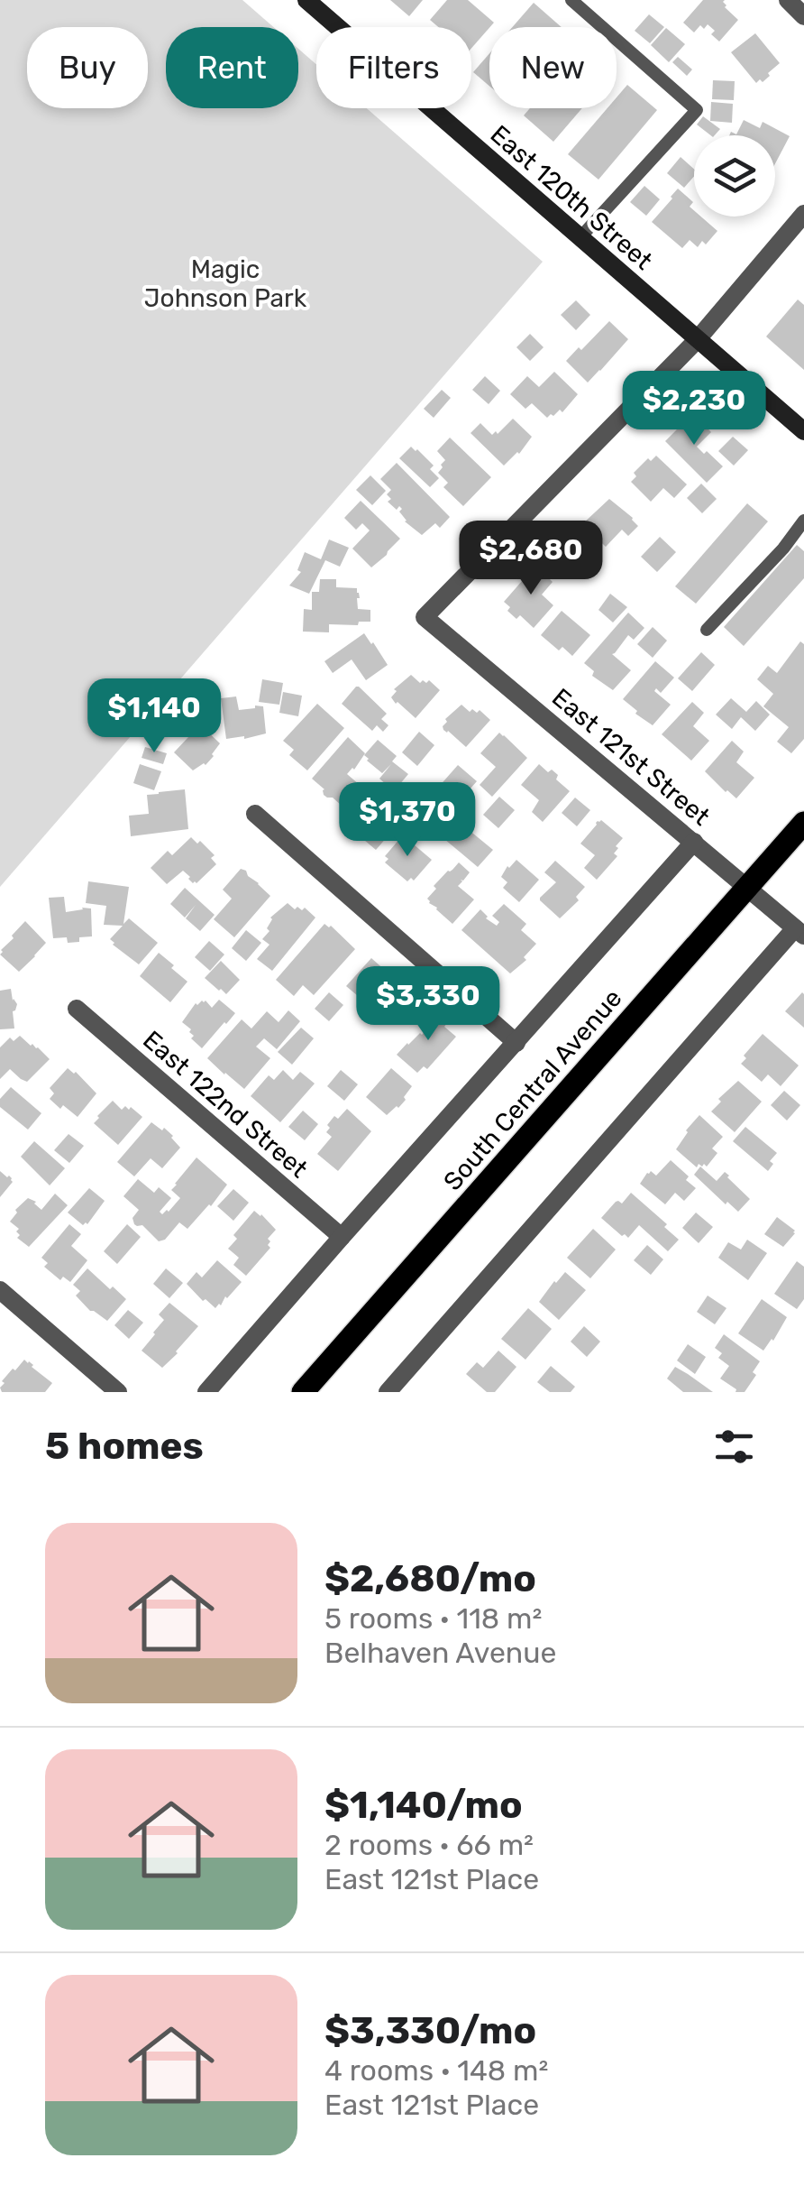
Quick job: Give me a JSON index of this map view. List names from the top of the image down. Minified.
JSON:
{"streets":{"main road":["South Central Avenue"],"street":["East 120th Street","East 121st Street","East 122nd Street"]},"crossings":[["East 120th Street","East 121st Street"],["East 121st Street","South Central Avenue"],["South Central Avenue","East 122nd Street"]],"parks":["Magic Johnson Park"],"page":{"chip":["Buy","Rent","Filters","New"],"price":["$2,230","$2,680","$1,140","$1,370","$3,330"],"heading":"5 homes","list":[{"name":"$2,680/mo","note":"5 rooms · 118 m² · Belhaven Avenue"},{"name":"$1,140/mo","note":"2 rooms · 66 m² · East 121st Place"},{"name":"$3,330/mo","note":"4 rooms · 148 m² · East 121st Place"}]}}
